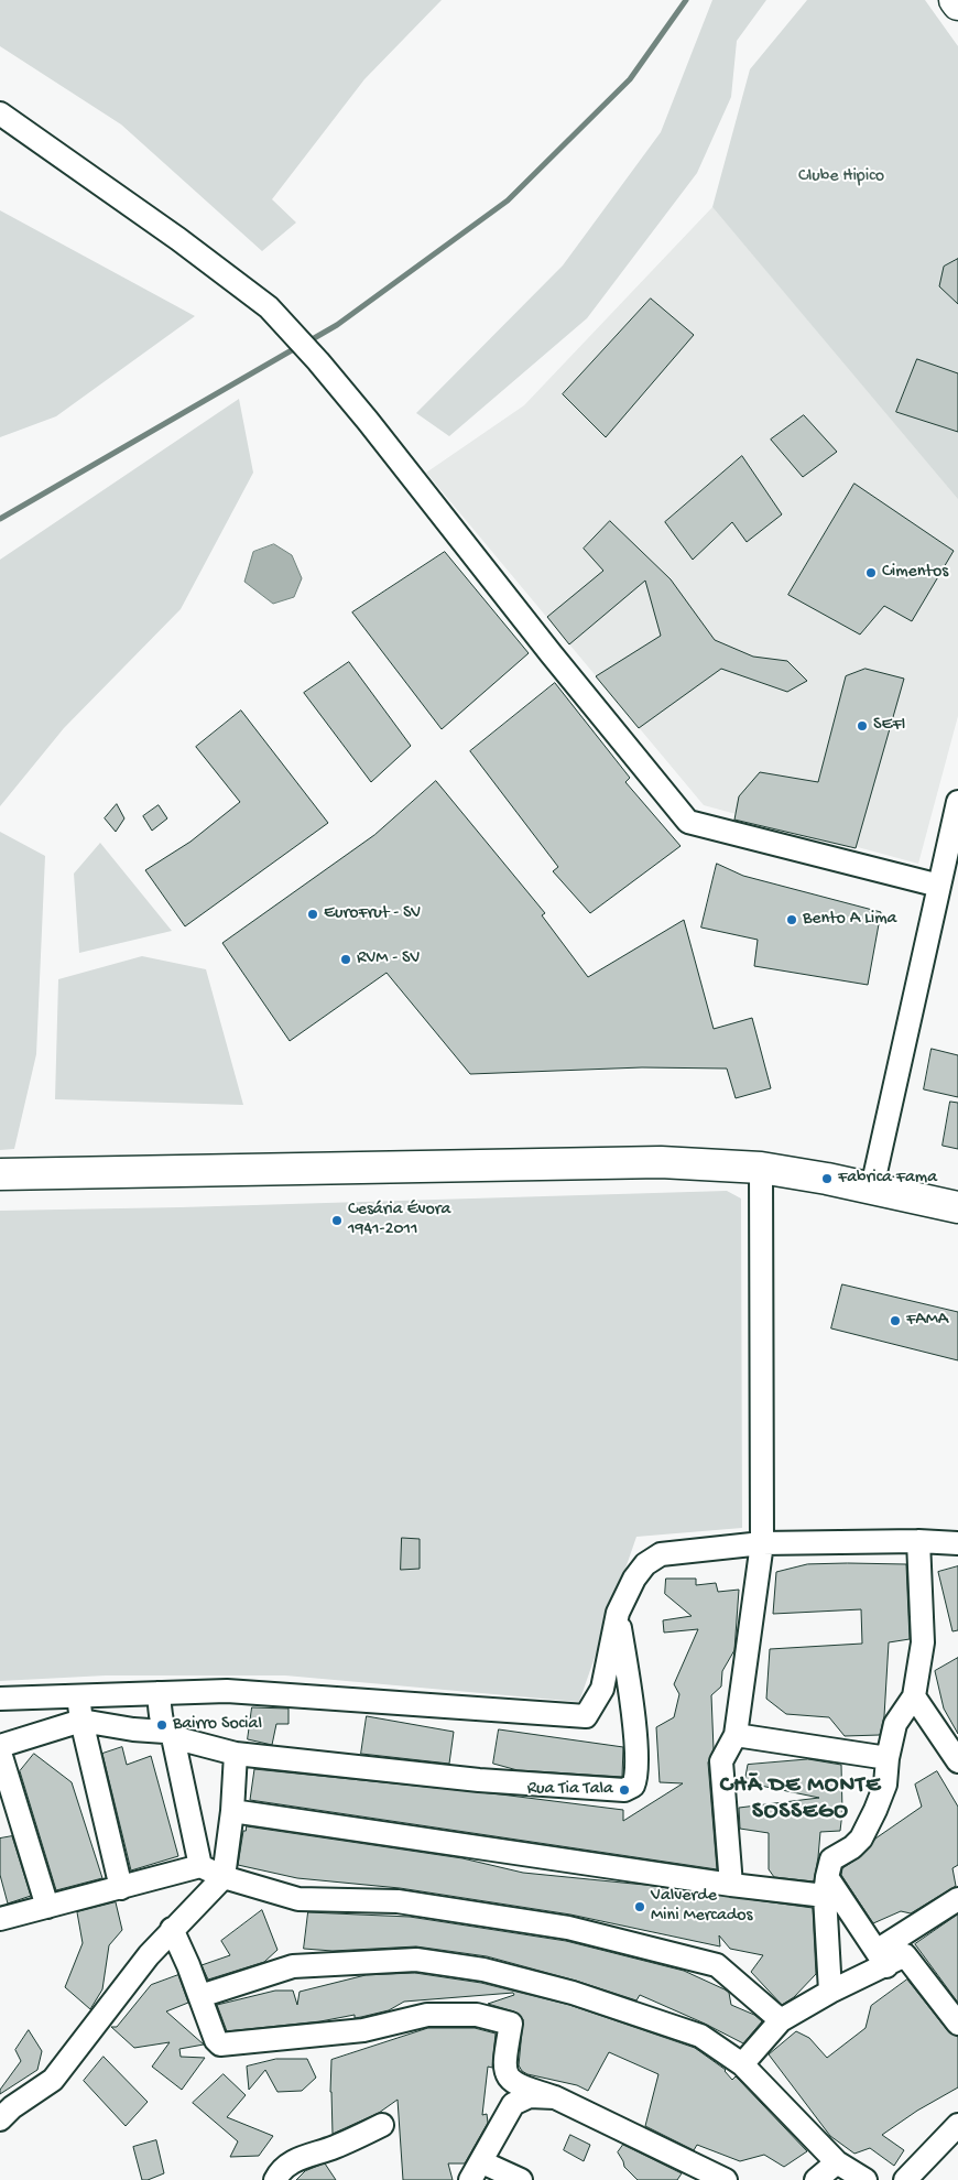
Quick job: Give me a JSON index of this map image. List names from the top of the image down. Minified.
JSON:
{"districts":["CHÃ DE MONTE SOSSEGO"],"parks":["Clube Hipico"],"places":["Cimentos","SEFI","EuroFrut - SV","Bento A Lima","RVM - SV","Fabrica Fama","Cesária Évora 1941-2011","FAMA","Bairro Social","Rua Tia Tala","Valverde Mini Mercados"]}
